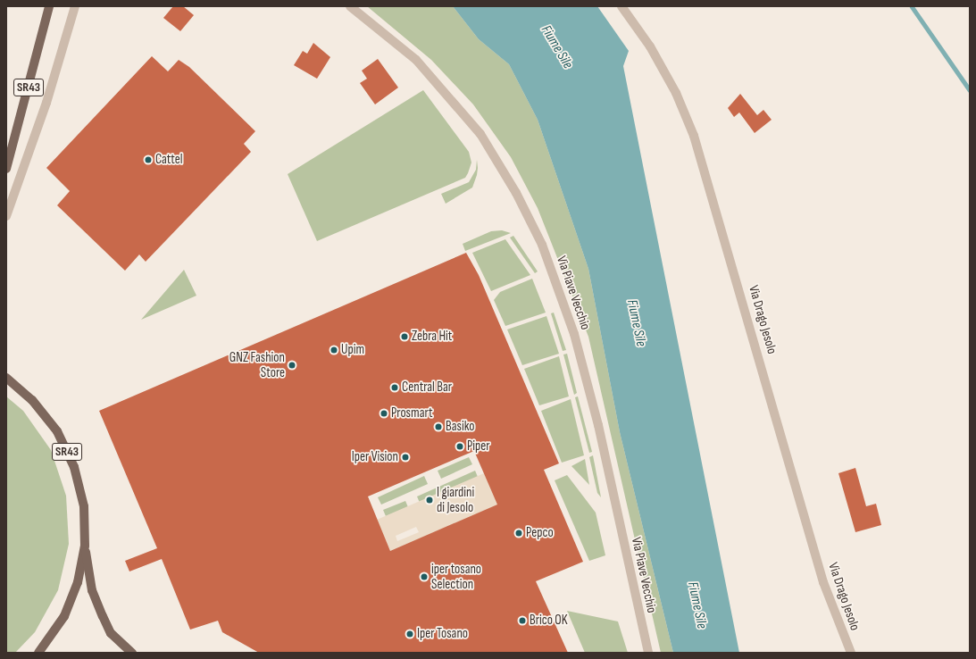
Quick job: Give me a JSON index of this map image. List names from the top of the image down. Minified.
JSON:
{"streets":{"main road":["SR43"],"street":["Via Piave Vecchio","Via Drago Jesolo"]},"water":["Fiume Sile"],"places":["Cattel","Zebra Hit","Upim","GNZ Fashion Store","Central Bar","Prosmart","Basiko","Piper","Iper Vision","I giardini di Jesolo","Pepco","iper tosano Selection","Brico OK","Iper Tosano"]}
